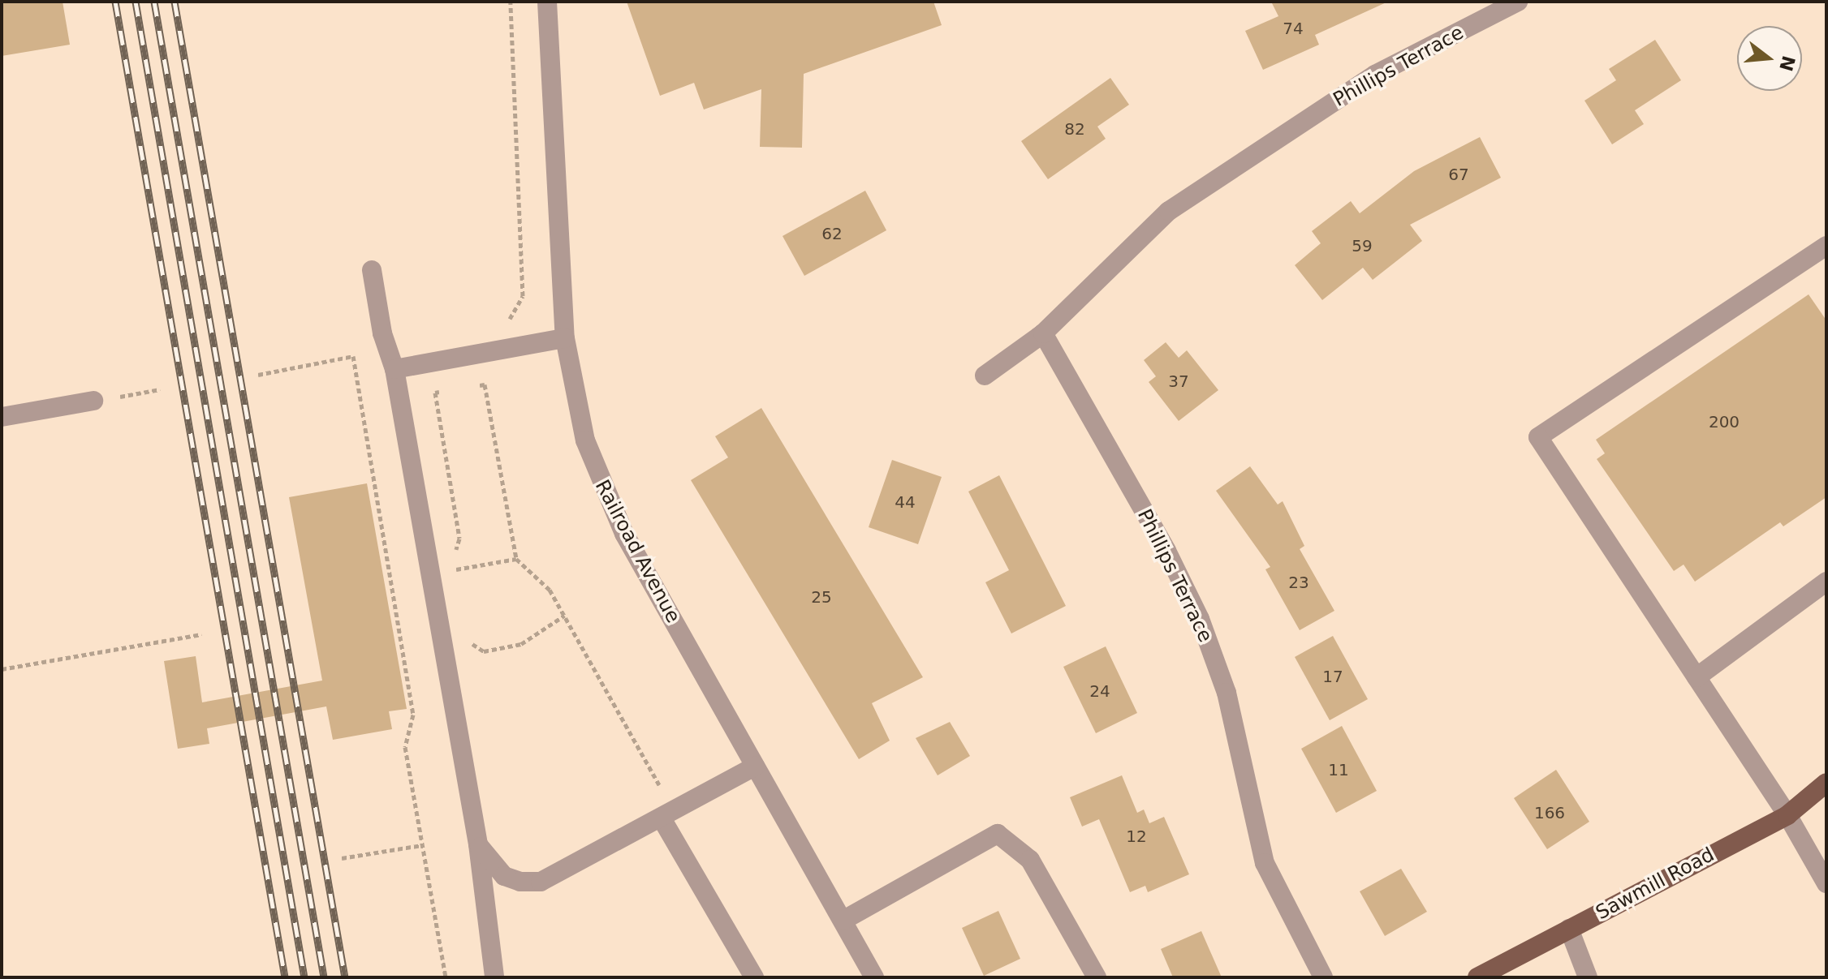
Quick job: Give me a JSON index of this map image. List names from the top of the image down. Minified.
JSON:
{"streets":{"main road":["Sawmill Road"],"street":["Phillips Terrace","Railroad Avenue"]},"house_numbers":["74","82","67","62","59","37","200","44","23","25","17","24","11","166","12"],"north":"right"}
